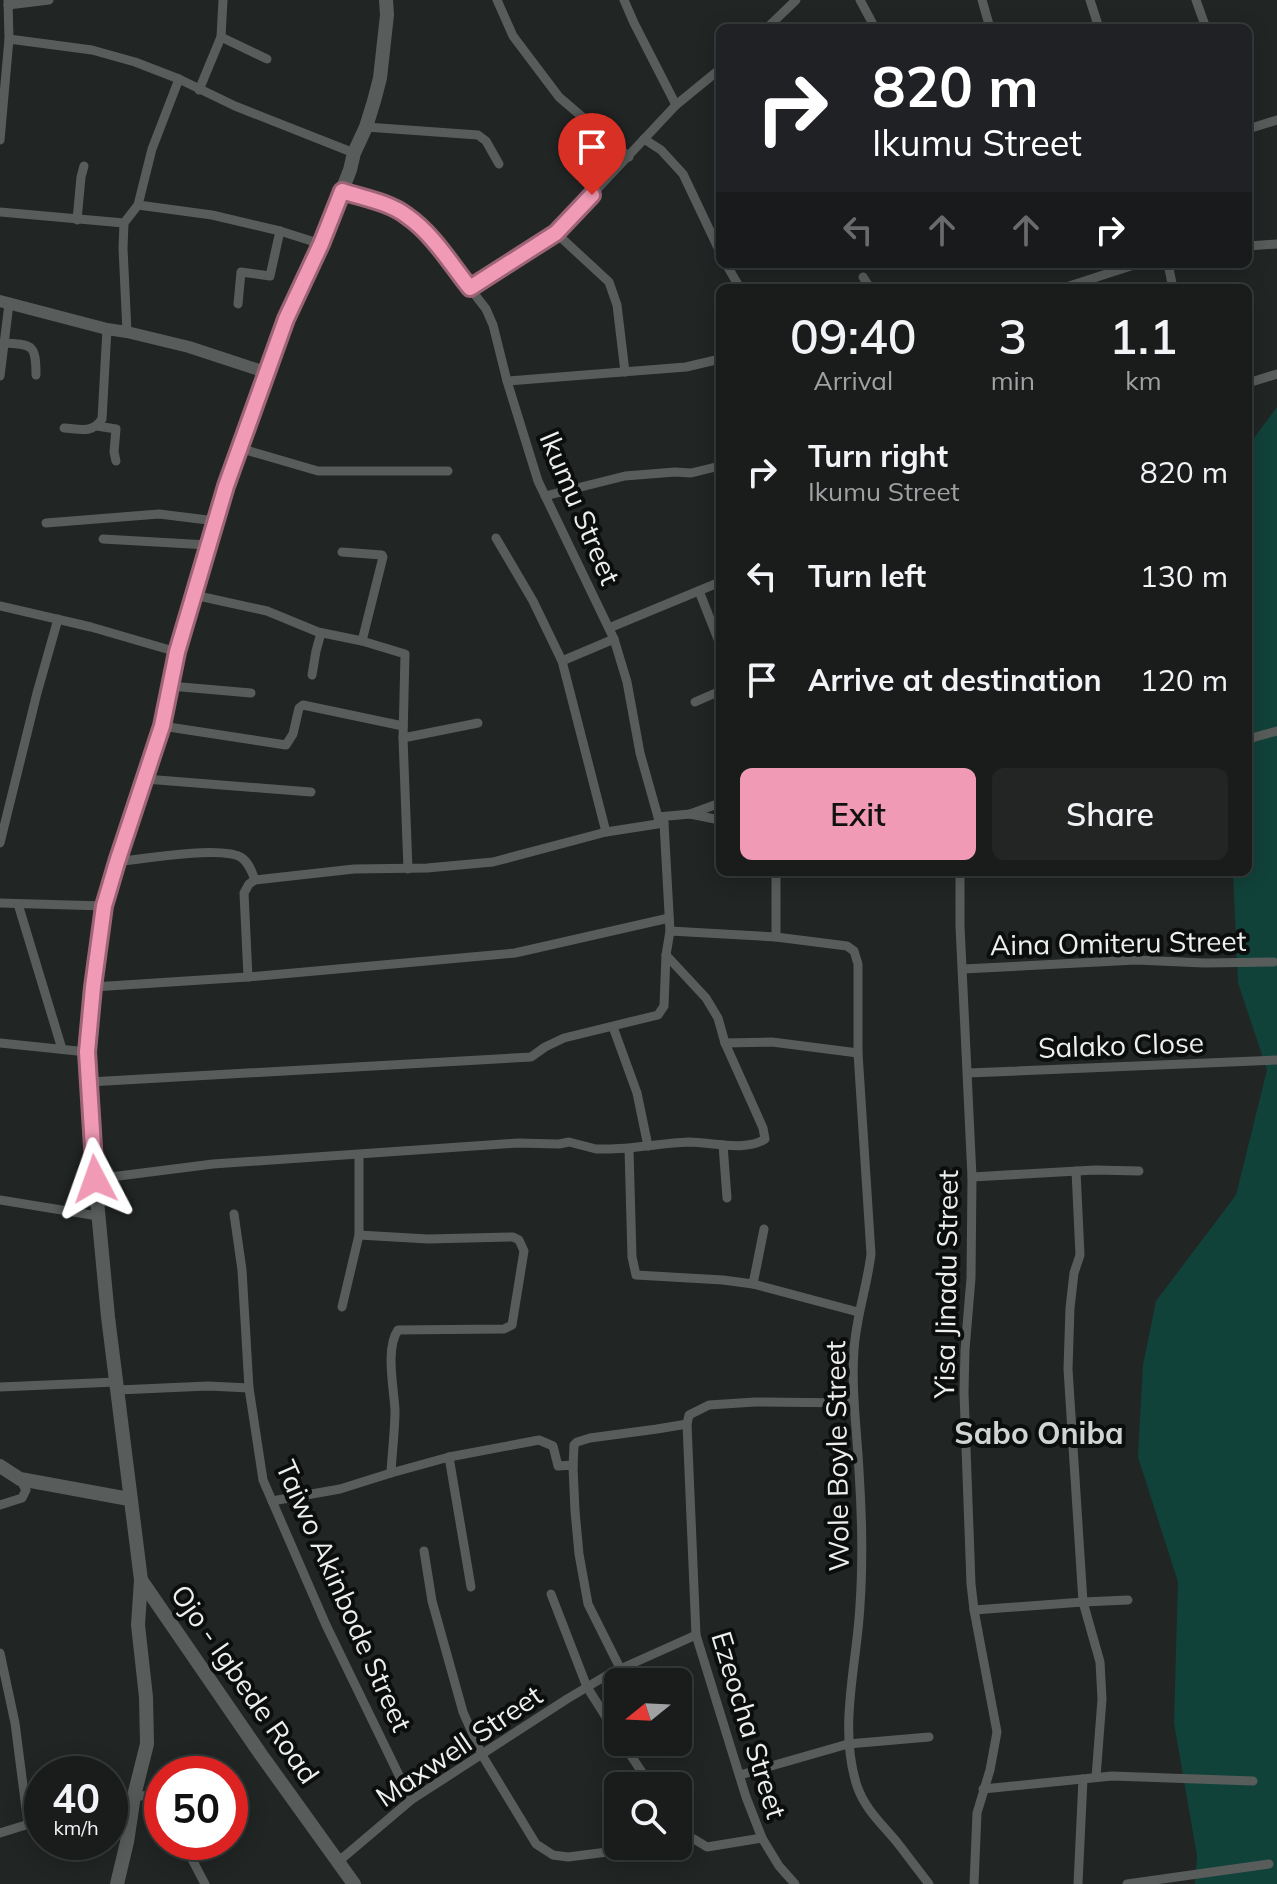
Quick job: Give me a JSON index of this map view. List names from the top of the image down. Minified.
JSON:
{"streets":{"main road":["Ojo - Igbede Road"],"street":["Ikumu Street","Aina Omiteru Street","Salako Close","Yisa Jinadu Street","Wole Boyle Street","Taiwo Akinbode Street","Ezeocha Street","Maxwell Street"]},"crossings":[["Ikumu Street","Wole Boyle Street"],["Ikumu Street","Ojo - Igbede Road"],["Aina Omiteru Street","Yisa Jinadu Street"],["Salako Close","Yisa Jinadu Street"],["Taiwo Akinbode Street","Maxwell Street"],["Ojo - Igbede Road","Maxwell Street"],["Ezeocha Street","Maxwell Street"]],"districts":["Sabo Oniba"],"north":"left","page":{"turn":["820 m","Ikumu Street"],"eta":["09:40","Arrival","3","min","1.1","km"],"list":[{"name":"Turn right","note":"Ikumu Street","value":"820 m"},{"name":"Turn left","value":"130 m"},{"name":"Arrive at destination","value":"120 m"}],"buttons":["Exit","Share"],"speed":"40 km/h","limit":"50"}}
